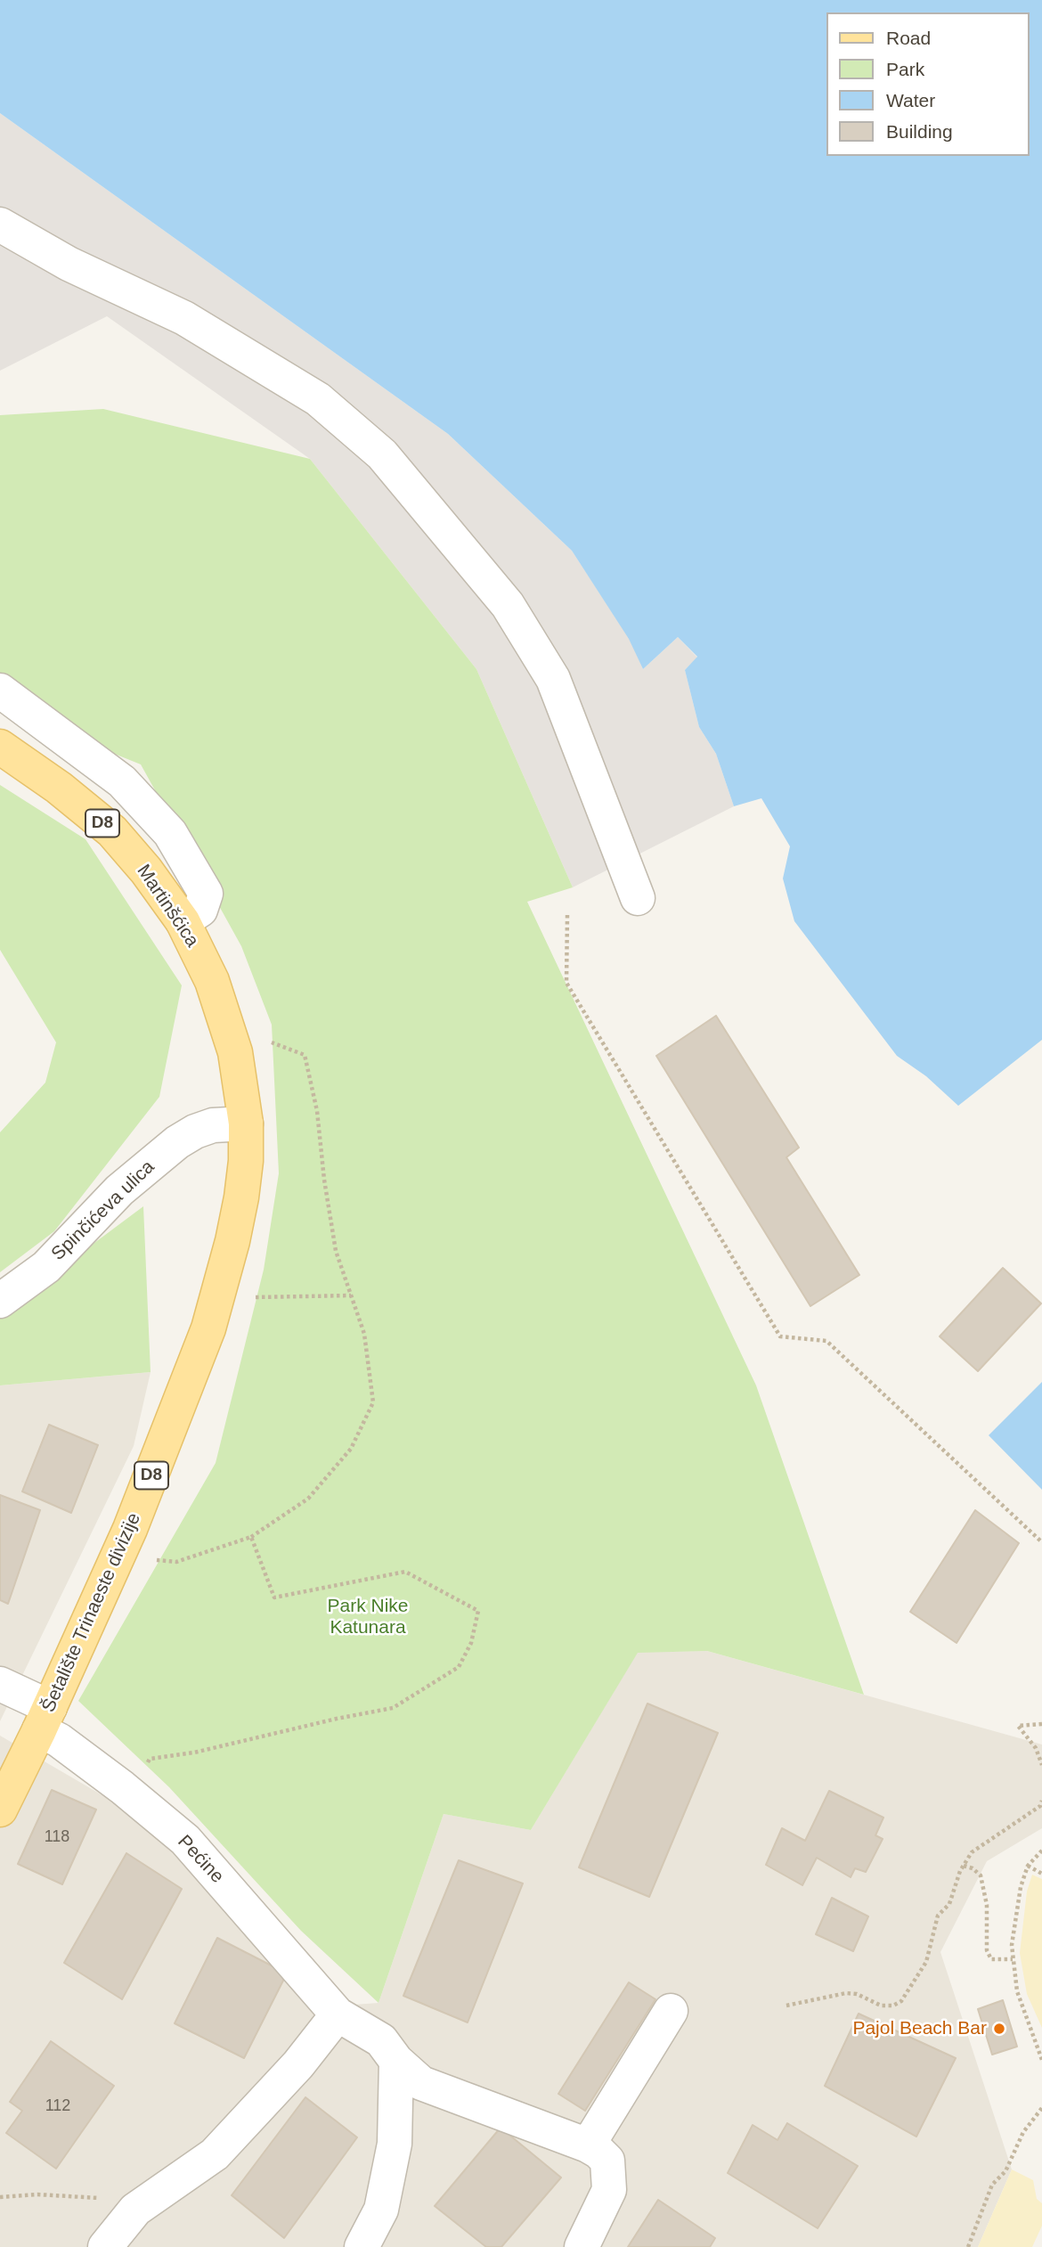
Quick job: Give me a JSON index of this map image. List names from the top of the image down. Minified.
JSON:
{"streets":{"main road":["D8","Martinšćica","Šetalište Trinaeste divizije"],"street":["Spinčićeva ulica","Pećine"]},"crossings":[["Martinšćica","Spinčićeva ulica"],["Martinšćica","Šetalište Trinaeste divizije"],["Spinčićeva ulica","Šetalište Trinaeste divizije"],["Šetalište Trinaeste divizije","Pećine"]],"parks":["Park Nike Katunara"],"places":["Pajol Beach Bar"],"house_numbers":["118","112"],"legend":["Road","Park","Water","Building"]}
